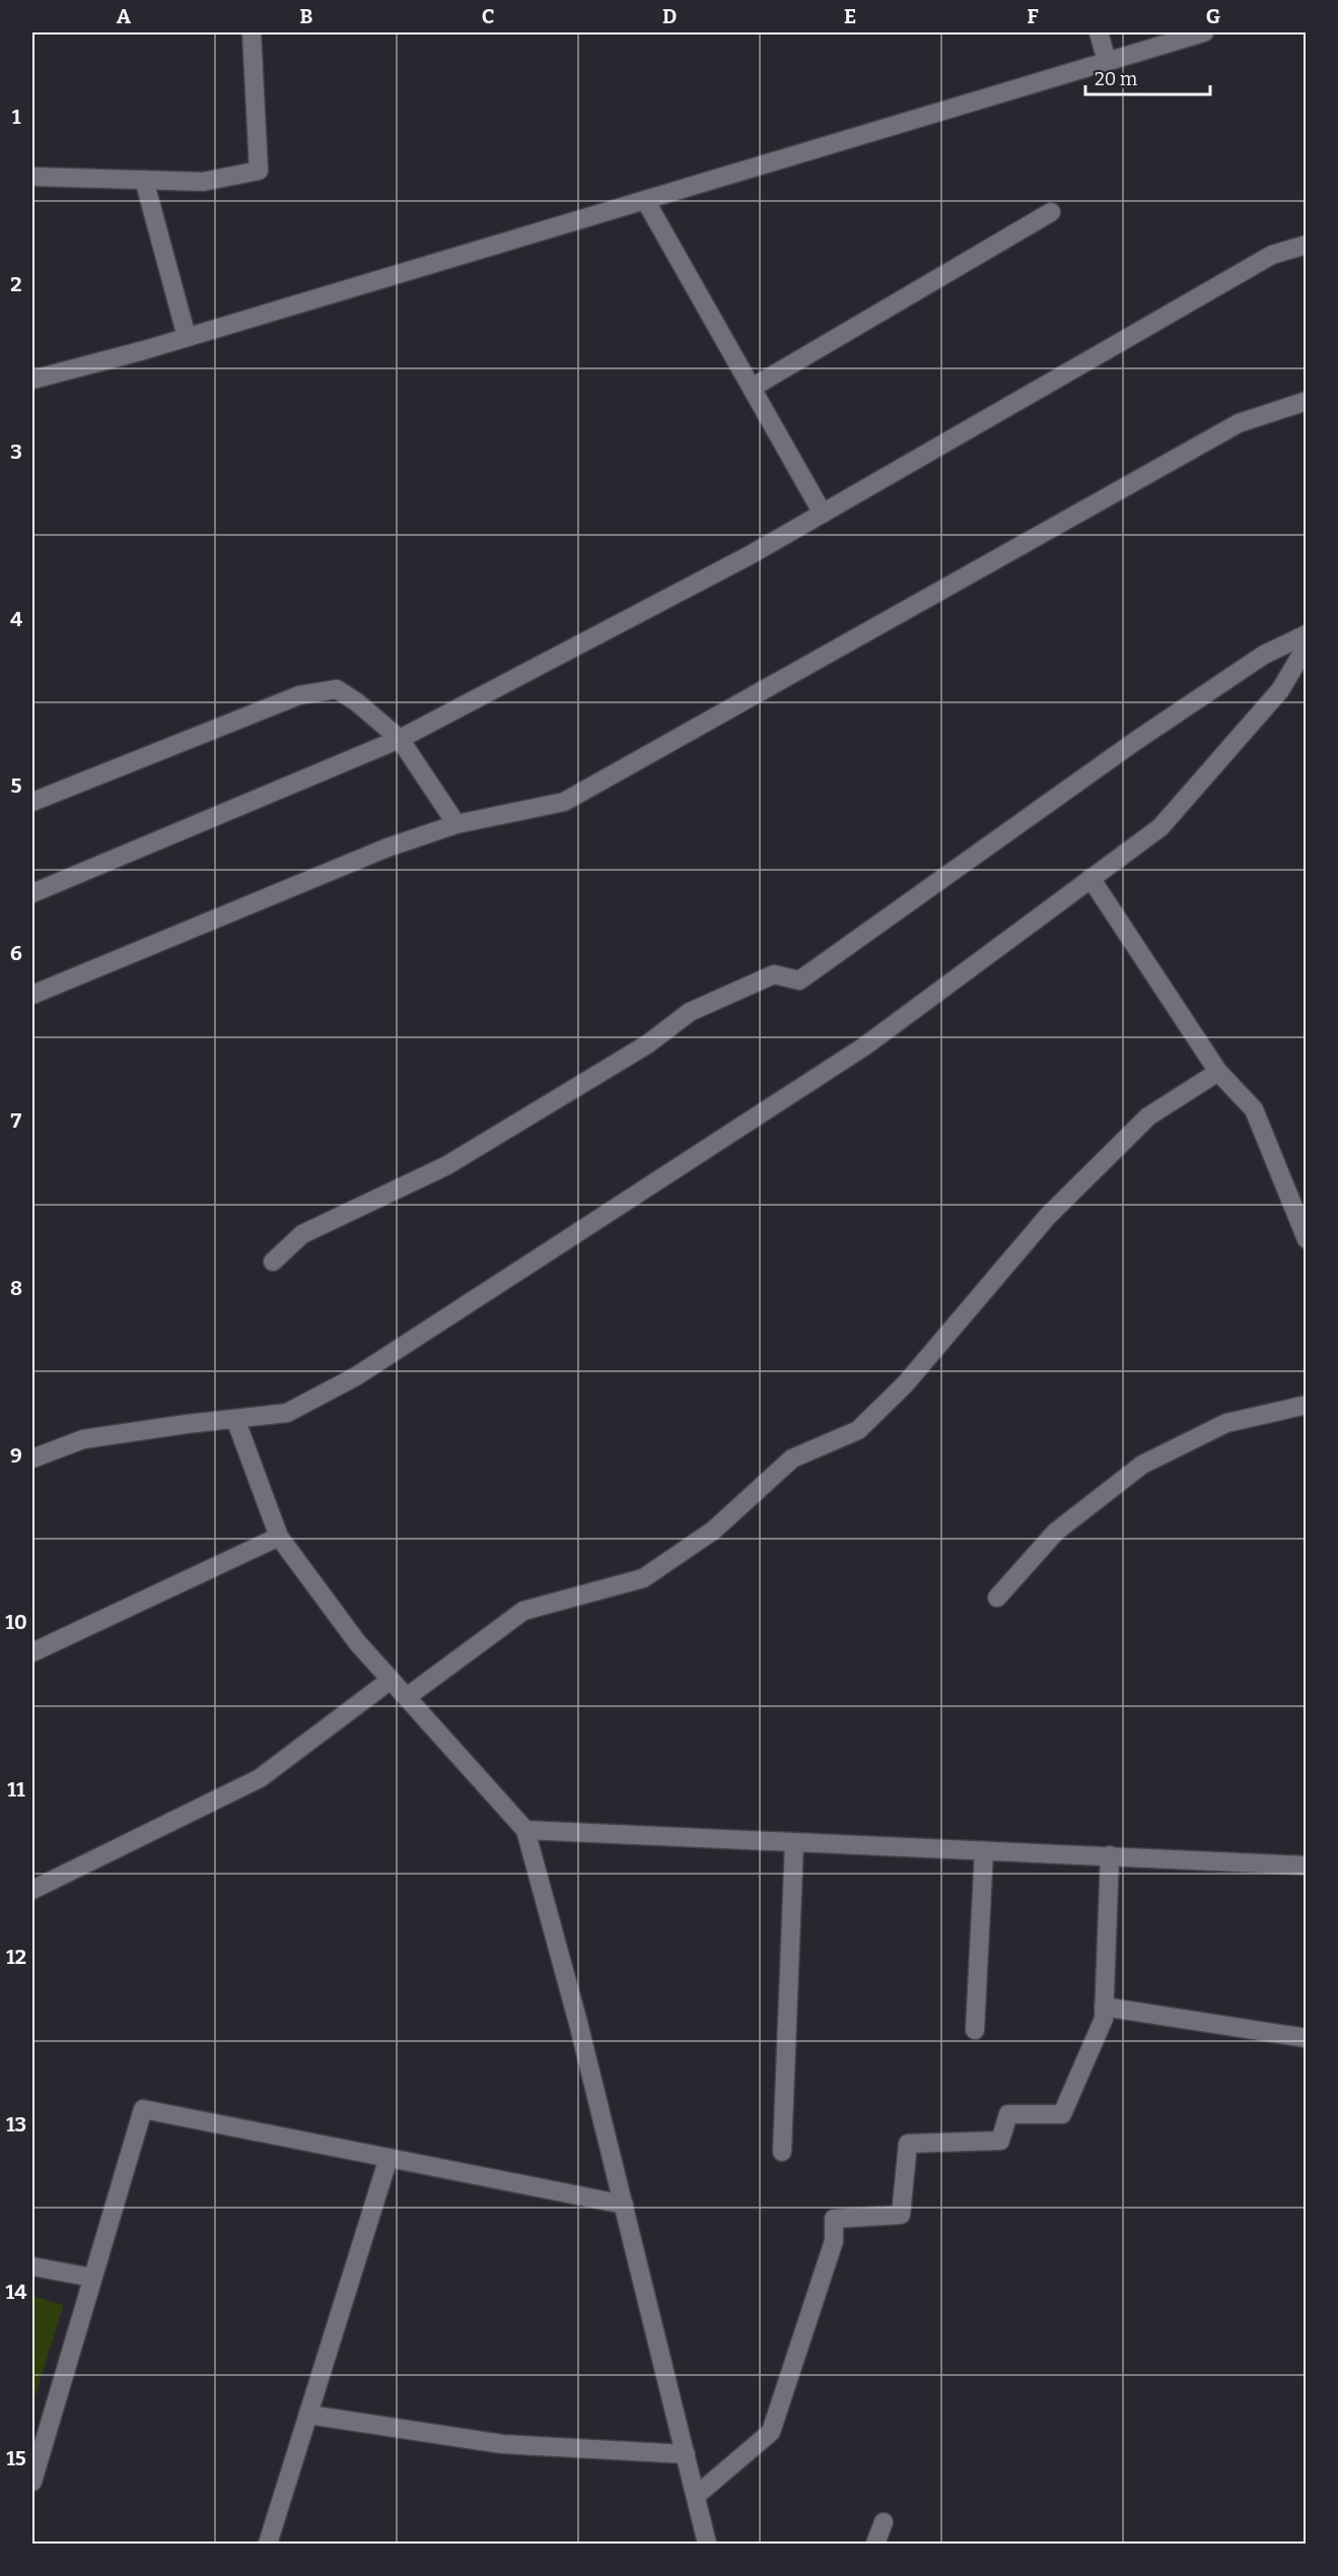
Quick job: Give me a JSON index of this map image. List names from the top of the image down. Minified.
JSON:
{"scale_bar":"20 m","grid":{"columns":["A","B","C","D","E","F","G"],"rows":["1","2","3","4","5","6","7","8","9","10","11","12","13","14","15"]}}
